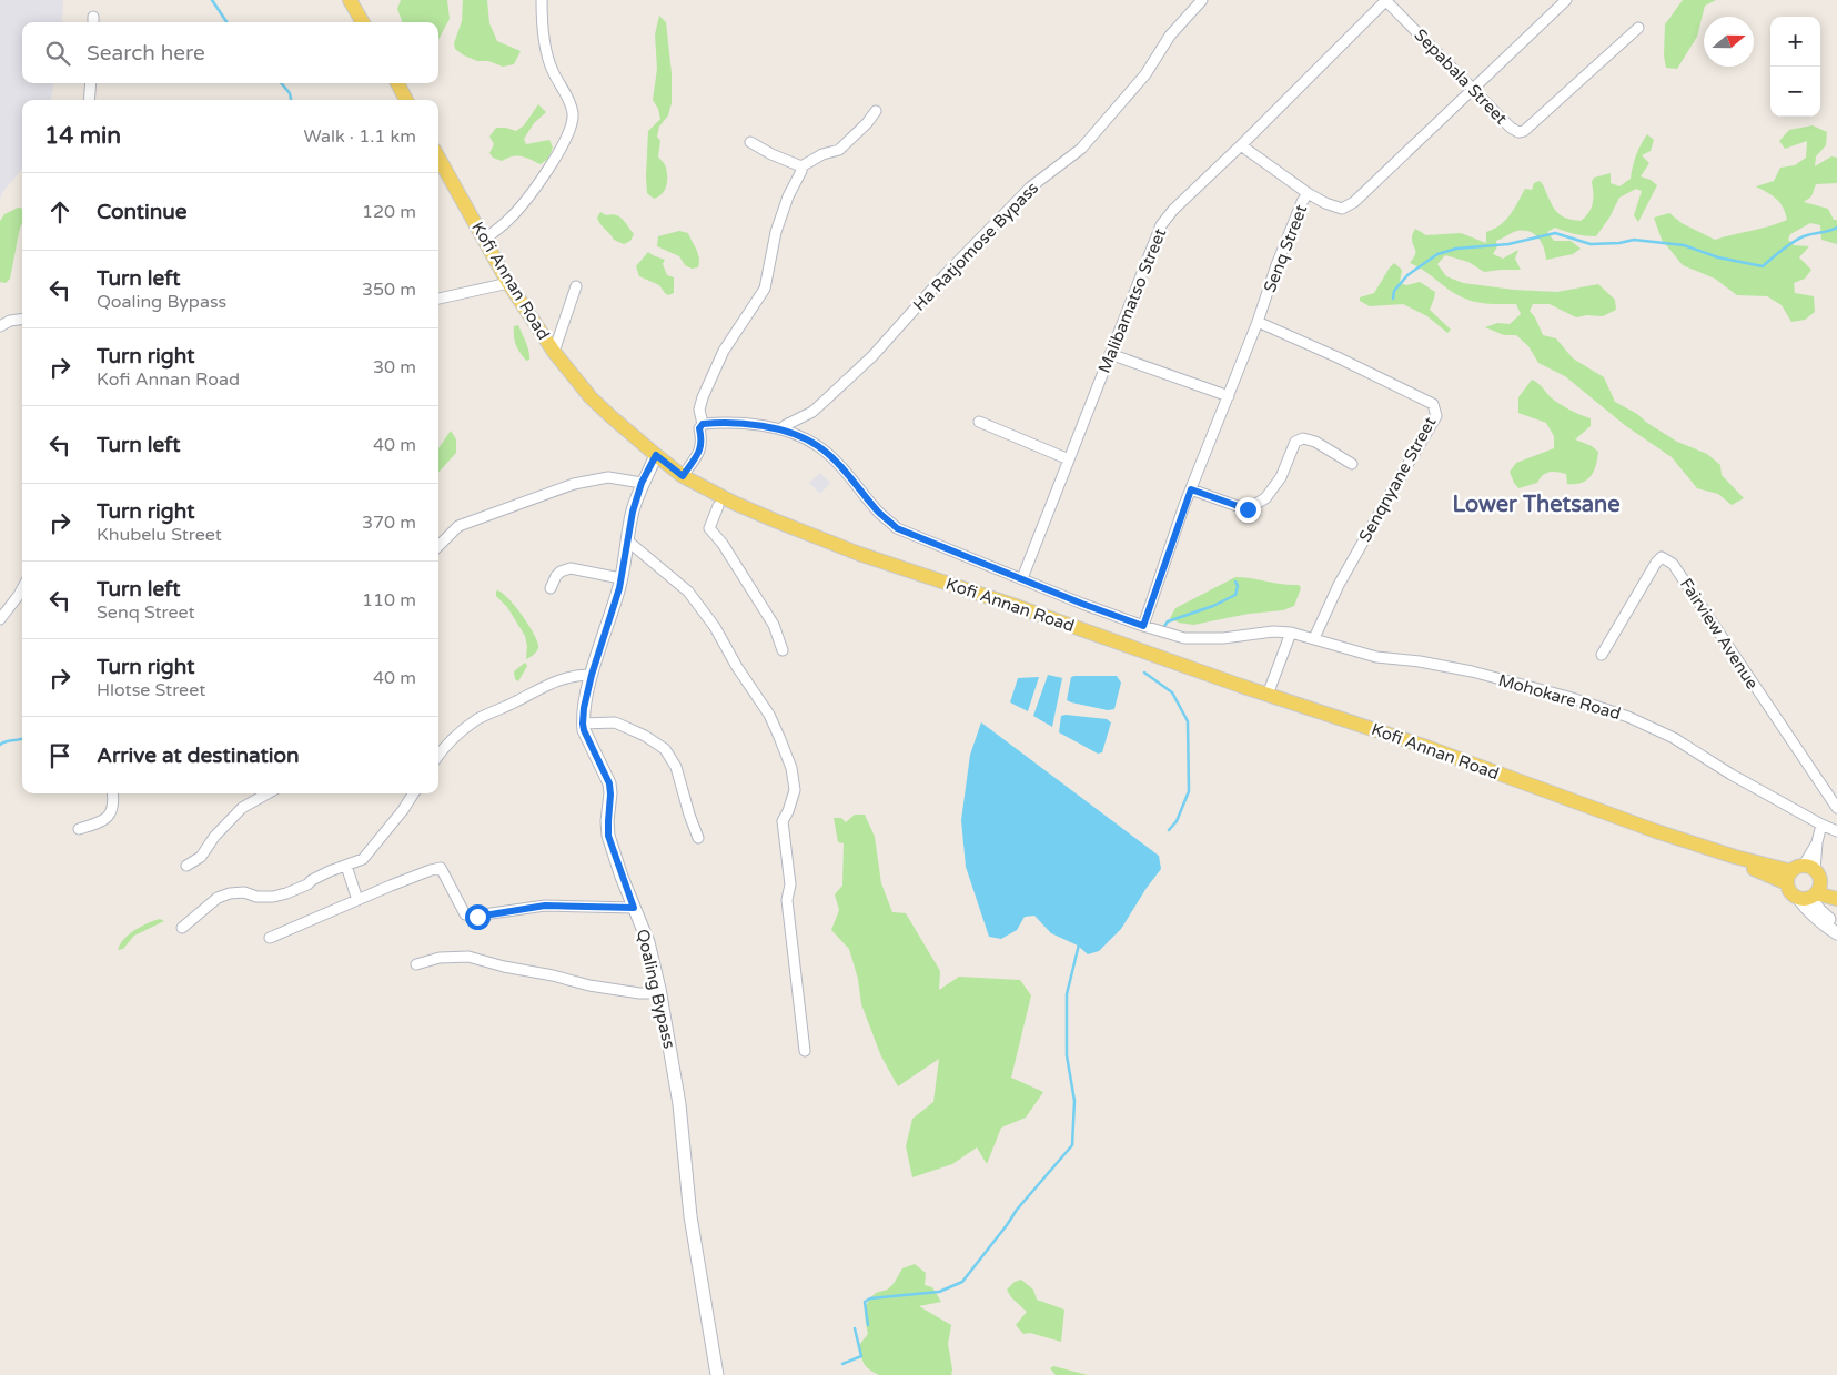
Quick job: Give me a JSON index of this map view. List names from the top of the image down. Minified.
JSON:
{"streets":{"main road":["Kofi Annan Road","Qoaling Bypass"],"street":["Sepabala Street","Ha Ratjomose Bypass","Senq Street","Malibamatso Street","Senqnyane Street","Fairview Avenue","Mohokare Road"]},"crossings":[["Sepabala Street","Senq Street"],["Sepabala Street","Malibamatso Street"],["Ha Ratjomose Bypass","Mohokare Road"],["Senq Street","Senqnyane Street"],["Senq Street","Mohokare Road"],["Kofi Annan Road","Qoaling Bypass"],["Malibamatso Street","Mohokare Road"],["Senqnyane Street","Mohokare Road"]],"districts":["Lower Thetsane"],"north":"right","page":{"map_buttons":["+","−"],"search":"Search here","heading":["14 min","Walk · 1.1 km"],"list":[["Continue","120 m"],["Turn left","Qoaling Bypass","350 m"],["Turn right","Kofi Annan Road","30 m"],["Turn left","40 m"],["Turn right","Khubelu Street","370 m"],["Turn left","Senq Street","110 m"],["Turn right","Hlotse Street","40 m"],"Arrive at destination"]}}
